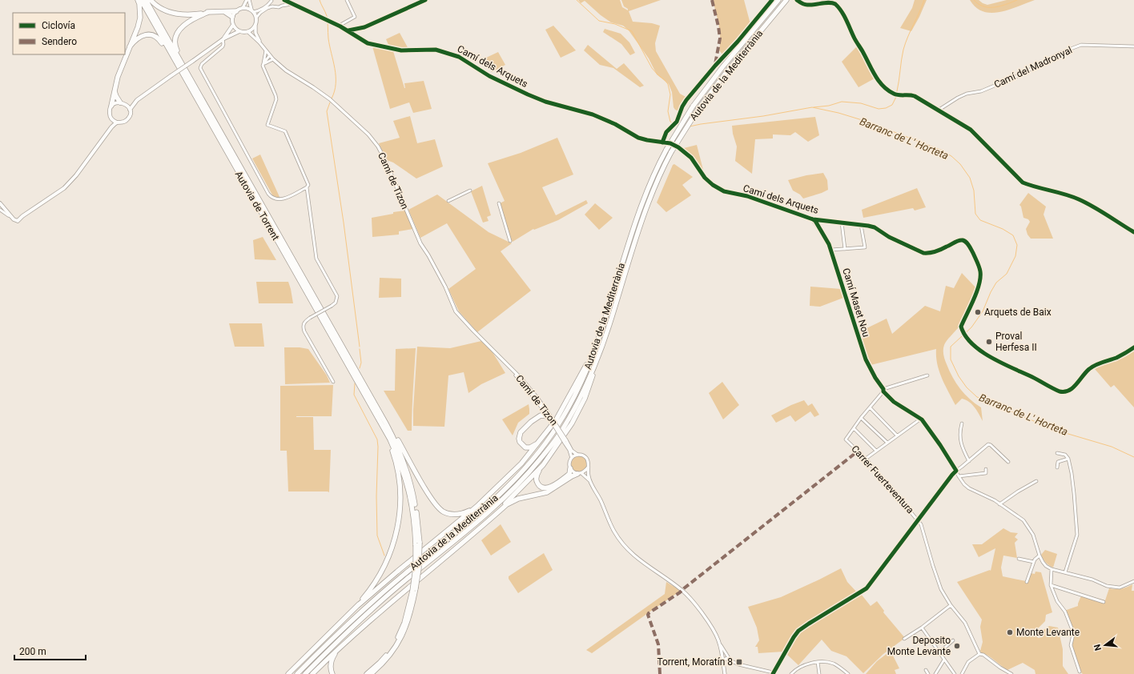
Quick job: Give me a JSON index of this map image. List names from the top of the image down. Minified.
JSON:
{"streets":{"highway":["Autovia de la Mediterrània","Autovia de Torrent"],"street":["Camí dels Arquets","Camí del Madronyal","Camí de Tizon","Camí Maset Nou","Carrer Fuerteventura"]},"crossings":[["Camí dels Arquets","Camí Maset Nou"]],"water":["Barranc de L' Horteta"],"places":{"other":["Arquets de Baix","Proval Herfesa II","Monte Levante","Deposito Monte Levante"],"transit":["Torrent, Moratín 8"]},"legend":["Ciclovía","Sendero"],"scale_bar":"200 m","north":"left"}
